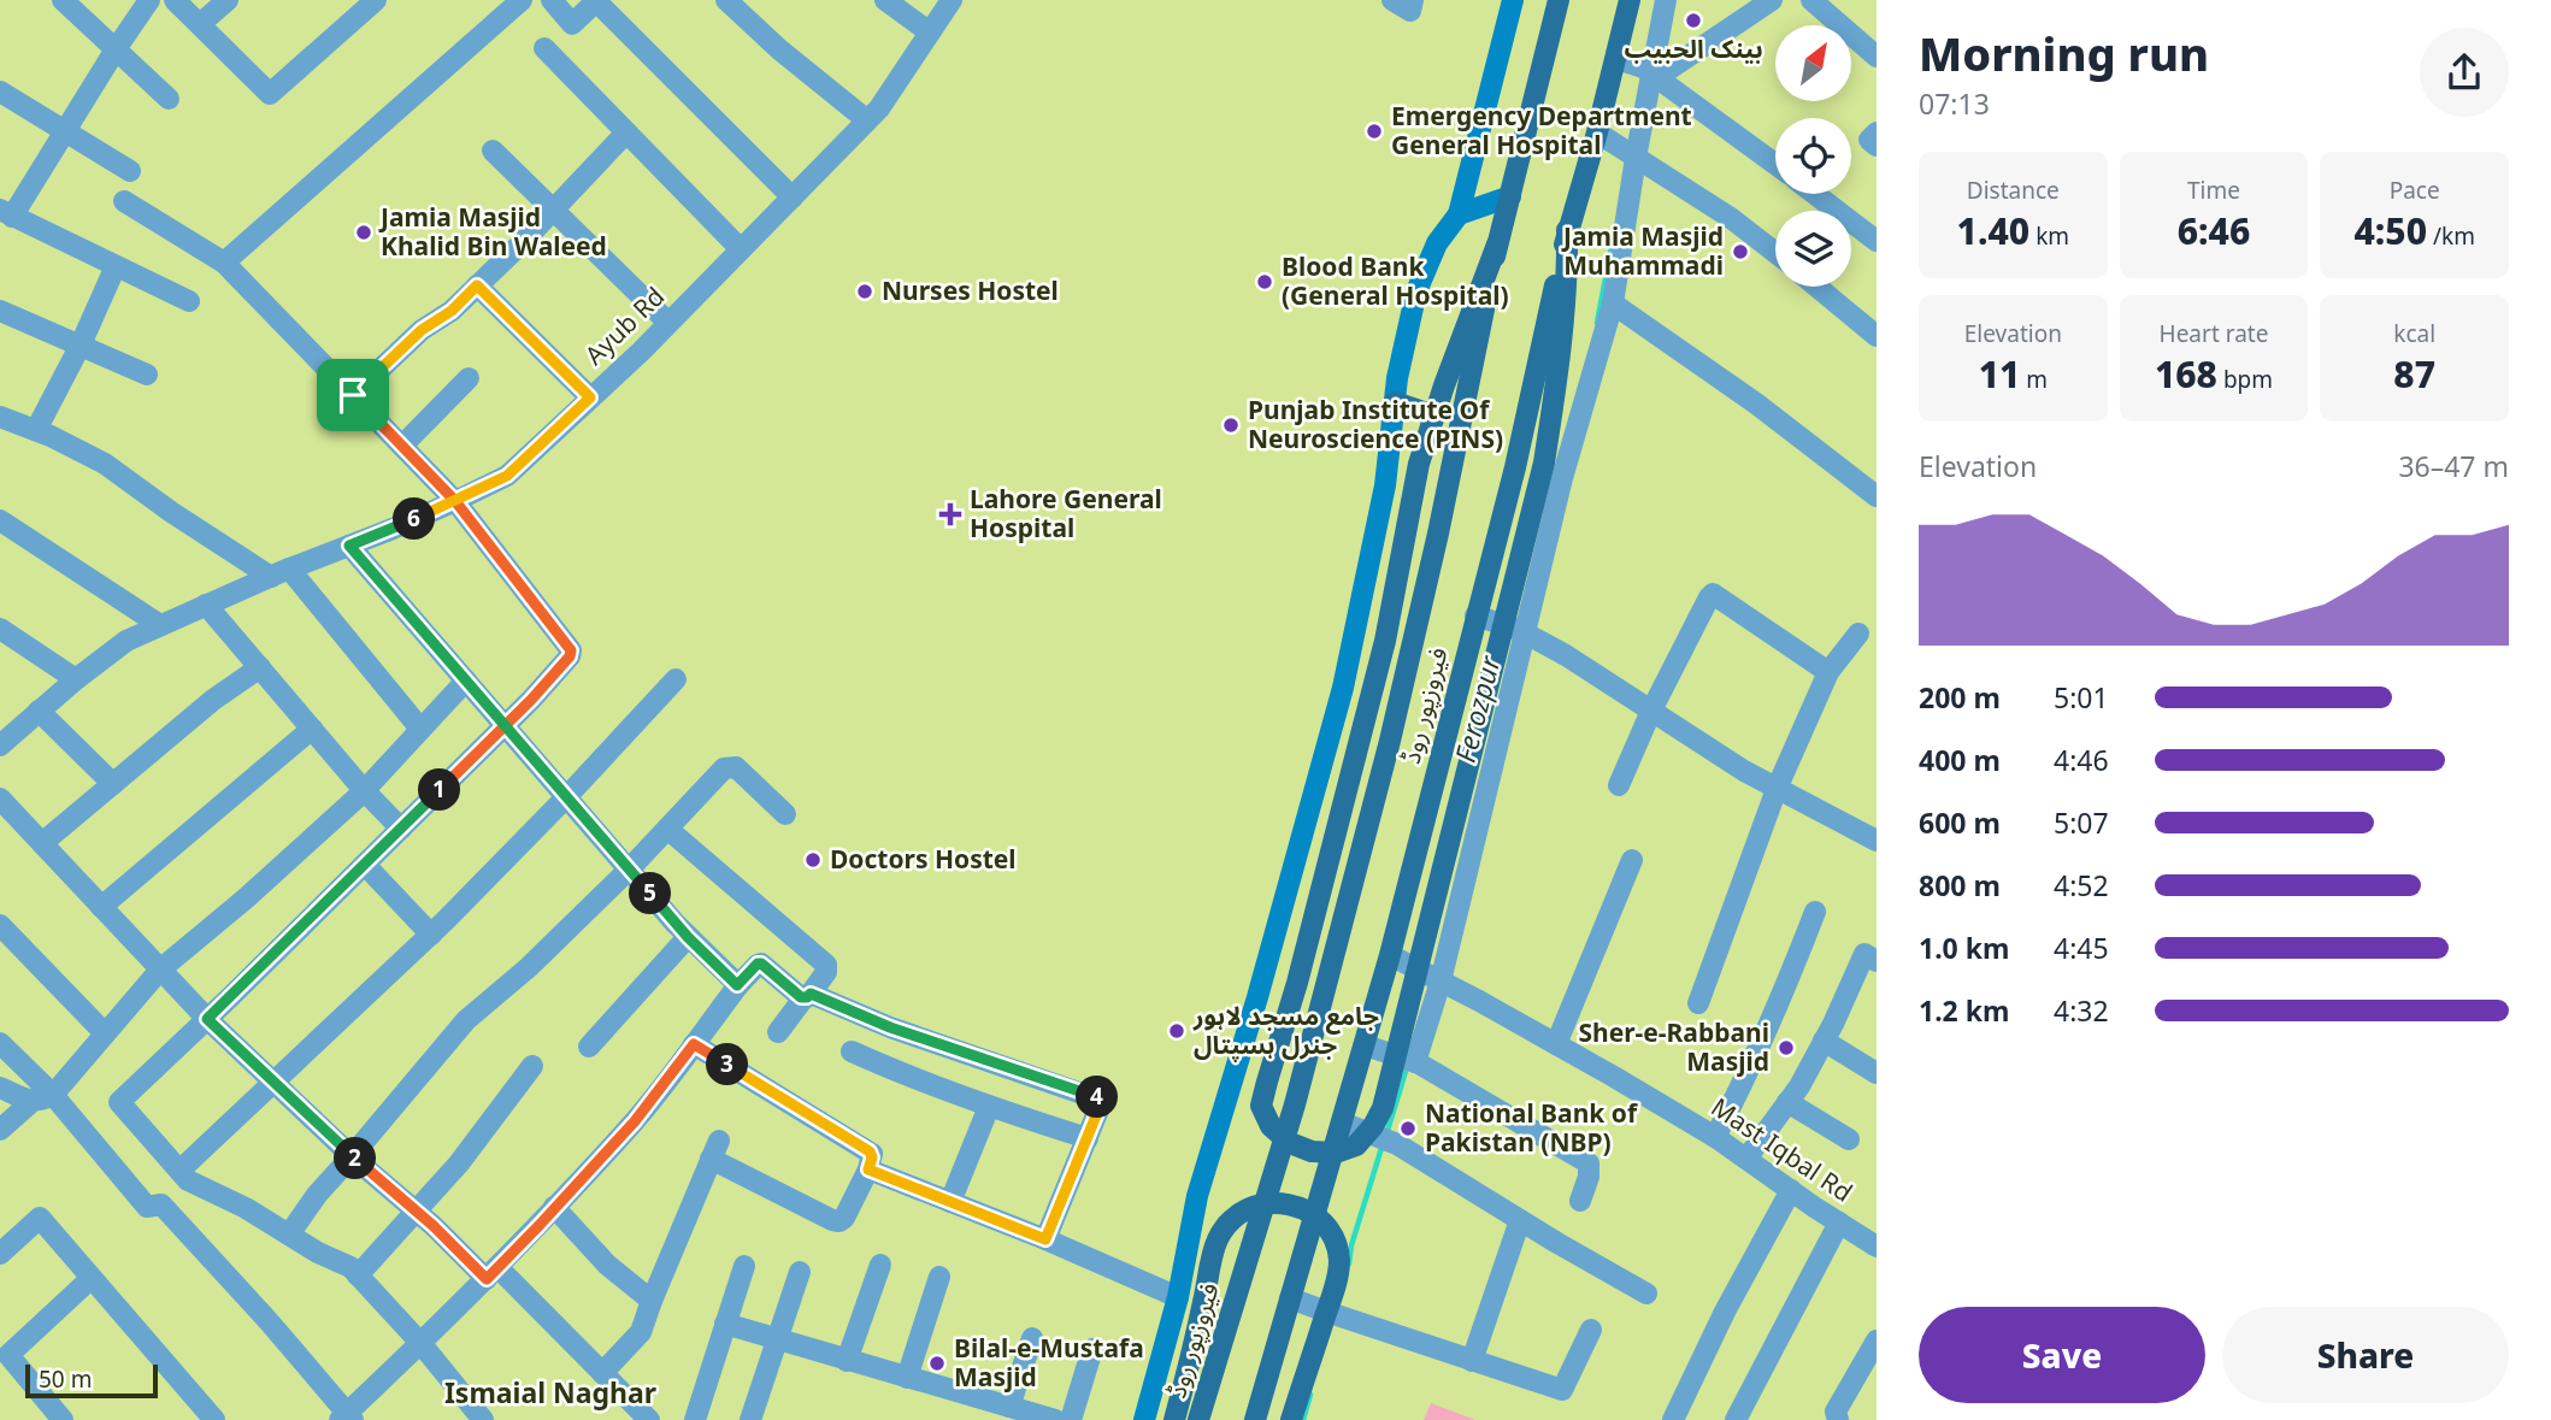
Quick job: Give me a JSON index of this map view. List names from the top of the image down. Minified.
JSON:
{"streets":{"main road":["فیروزپور روڈ"],"street":["Ayub Rd","Mast Iqbal Rd"]},"crossings":[["فیروزپور روڈ","Mast Iqbal Rd"]],"districts":["Ismaial Naghar"],"water":["Ferozpur"],"places":{"other":["بينک الحبيب","Emergency Department General Hospital","Jamia Masjid Khalid Bin Waleed","Jamia Masjid Muhammadi","Blood Bank (General Hospital)","Nurses Hostel","Punjab Institute Of Neuroscience (PINS)","Doctors Hostel","جامع مسجد لاہور جنرل ہسپتال","Sher-e-Rabbani Masjid","National Bank of Pakistan (NBP)","Bilal-e-Mustafa Masjid"],"health":["Lahore General Hospital"]},"scale_bar":"50 m","north":"top right","page":{"heading":["Morning run","07:13"],"stats":[["Distance","1.40 km"],["Time","6:46"],["Pace","4:50 /km"],["Elevation","11 m"],["Heart rate","168 bpm"],["kcal","87"]],"chart":["Elevation","36–47 m"],"pins":["6","1","5","3","4","2"],"list":[{"name":"200 m","note":"5:01"},{"name":"400 m","note":"4:46"},{"name":"600 m","note":"5:07"},{"name":"800 m","note":"4:52"},{"name":"1.0 km","note":"4:45"},{"name":"1.2 km","note":"4:32"}],"buttons":["Save","Share"],"scale":"50 m"}}
